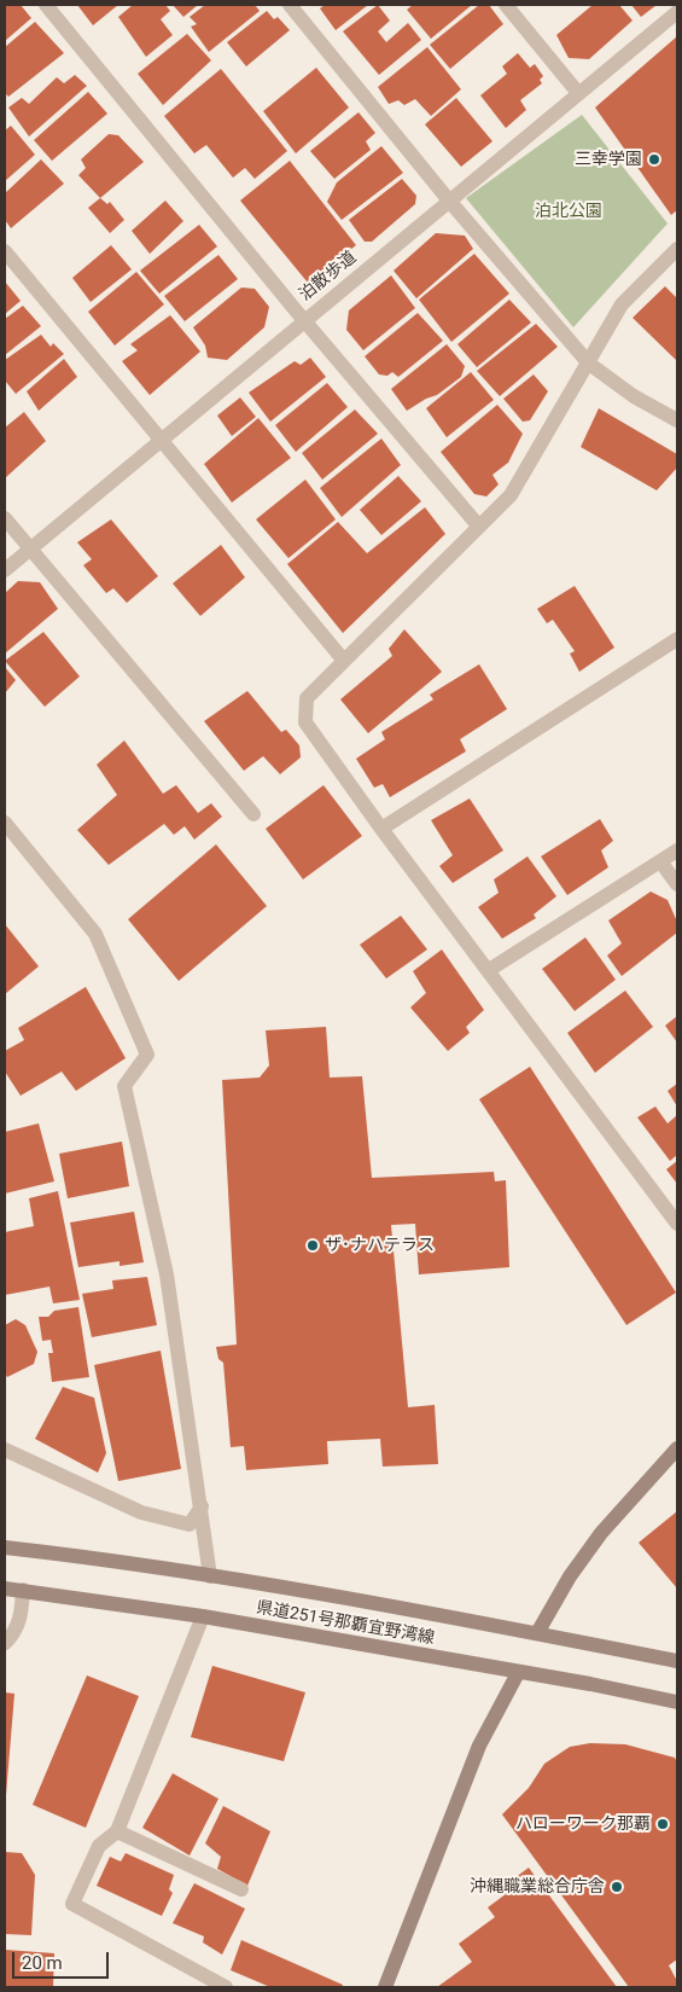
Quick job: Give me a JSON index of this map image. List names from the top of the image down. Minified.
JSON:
{"streets":{"main road":["県道251号那覇宜野湾線"],"street":["泊散歩道"]},"parks":["泊北公園"],"places":["三幸学園","ザ･ナハテラス","ハローワーク那覇","沖縄職業総合庁舎"],"scale_bar":"20 m"}
